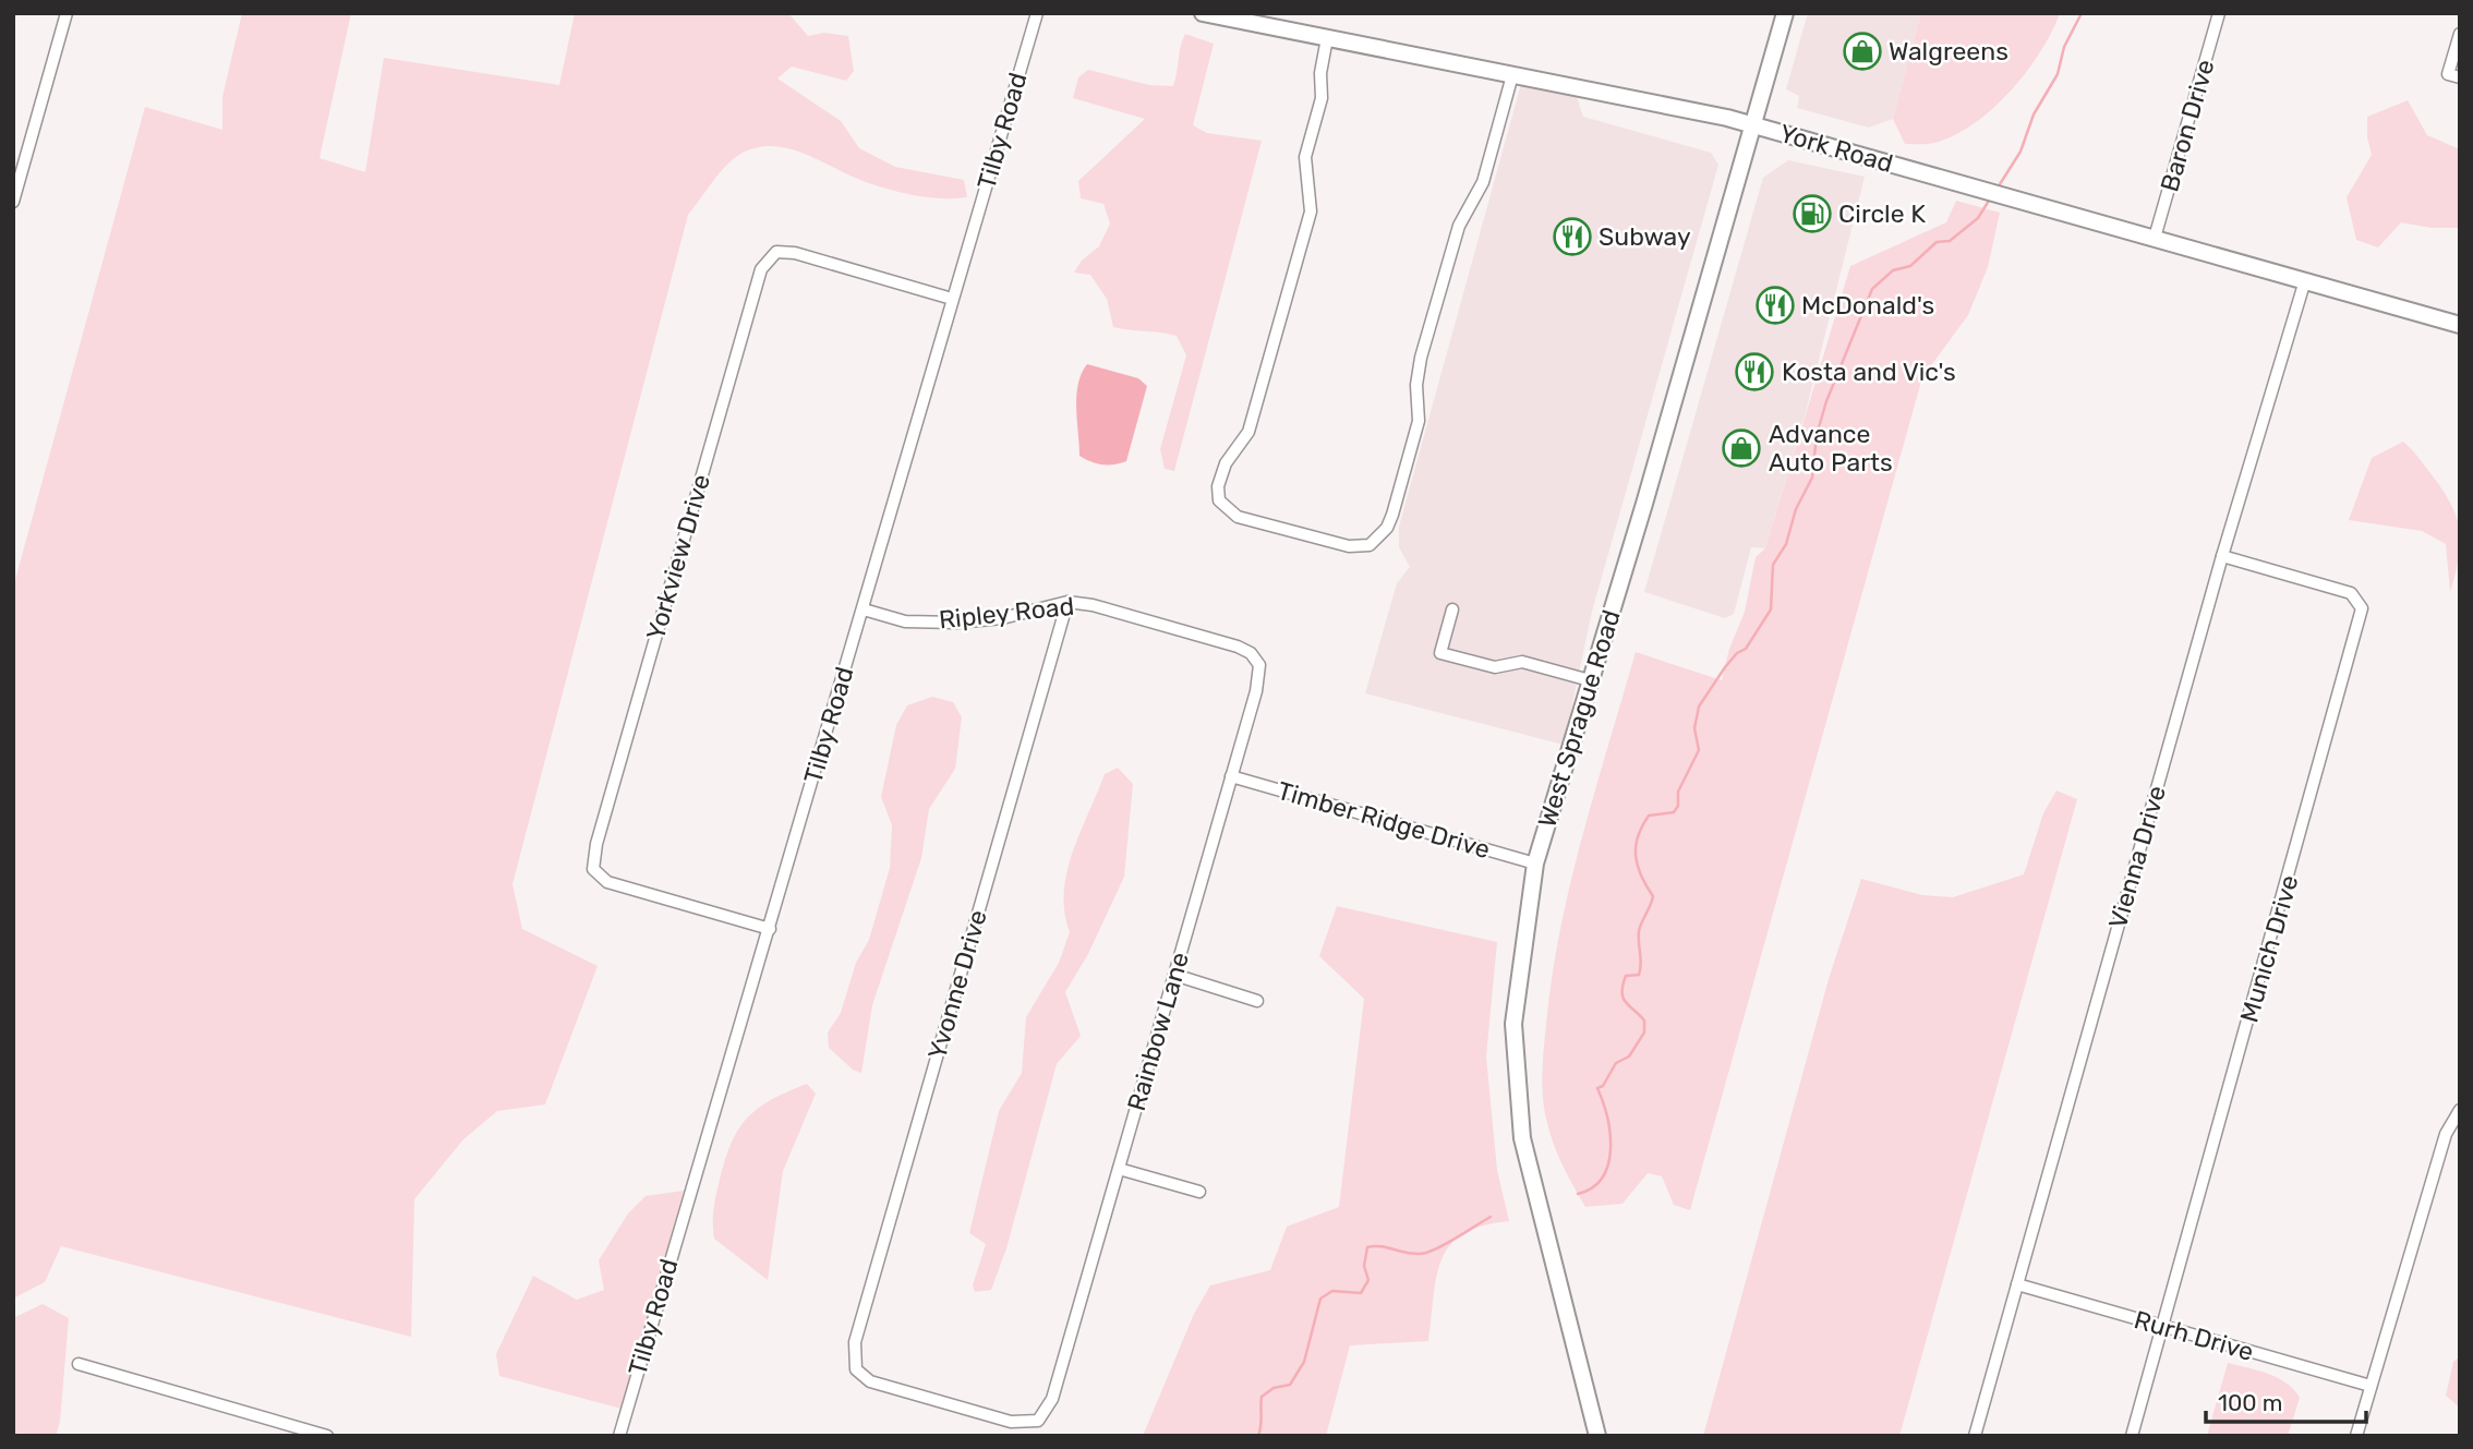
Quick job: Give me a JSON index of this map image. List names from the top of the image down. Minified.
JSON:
{"streets":{"street":["Baron Drive","Tilby Road","York Road","Yorkview Drive","Ripley Road","West Sprague Road","Timber Ridge Drive","Vienna Drive","Munich Drive","Yvonne Drive","Rainbow Lane","Rurh Drive"]},"crossings":[["Baron Drive","York Road"],["Tilby Road","Yorkview Drive"],["Tilby Road","Ripley Road"],["York Road","West Sprague Road"],["York Road","Vienna Drive"],["Ripley Road","Yvonne Drive"],["Ripley Road","Rainbow Lane"],["West Sprague Road","Timber Ridge Drive"],["Timber Ridge Drive","Rainbow Lane"],["Vienna Drive","Munich Drive"],["Vienna Drive","Rurh Drive"],["Munich Drive","Rurh Drive"],["Yvonne Drive","Rainbow Lane"]],"places":{"shop":["Walgreens","Advance Auto Parts"],"fuel station":["Circle K"],"restaurant":["Subway","McDonald's","Kosta and Vic's"]},"scale_bar":"100 m"}
